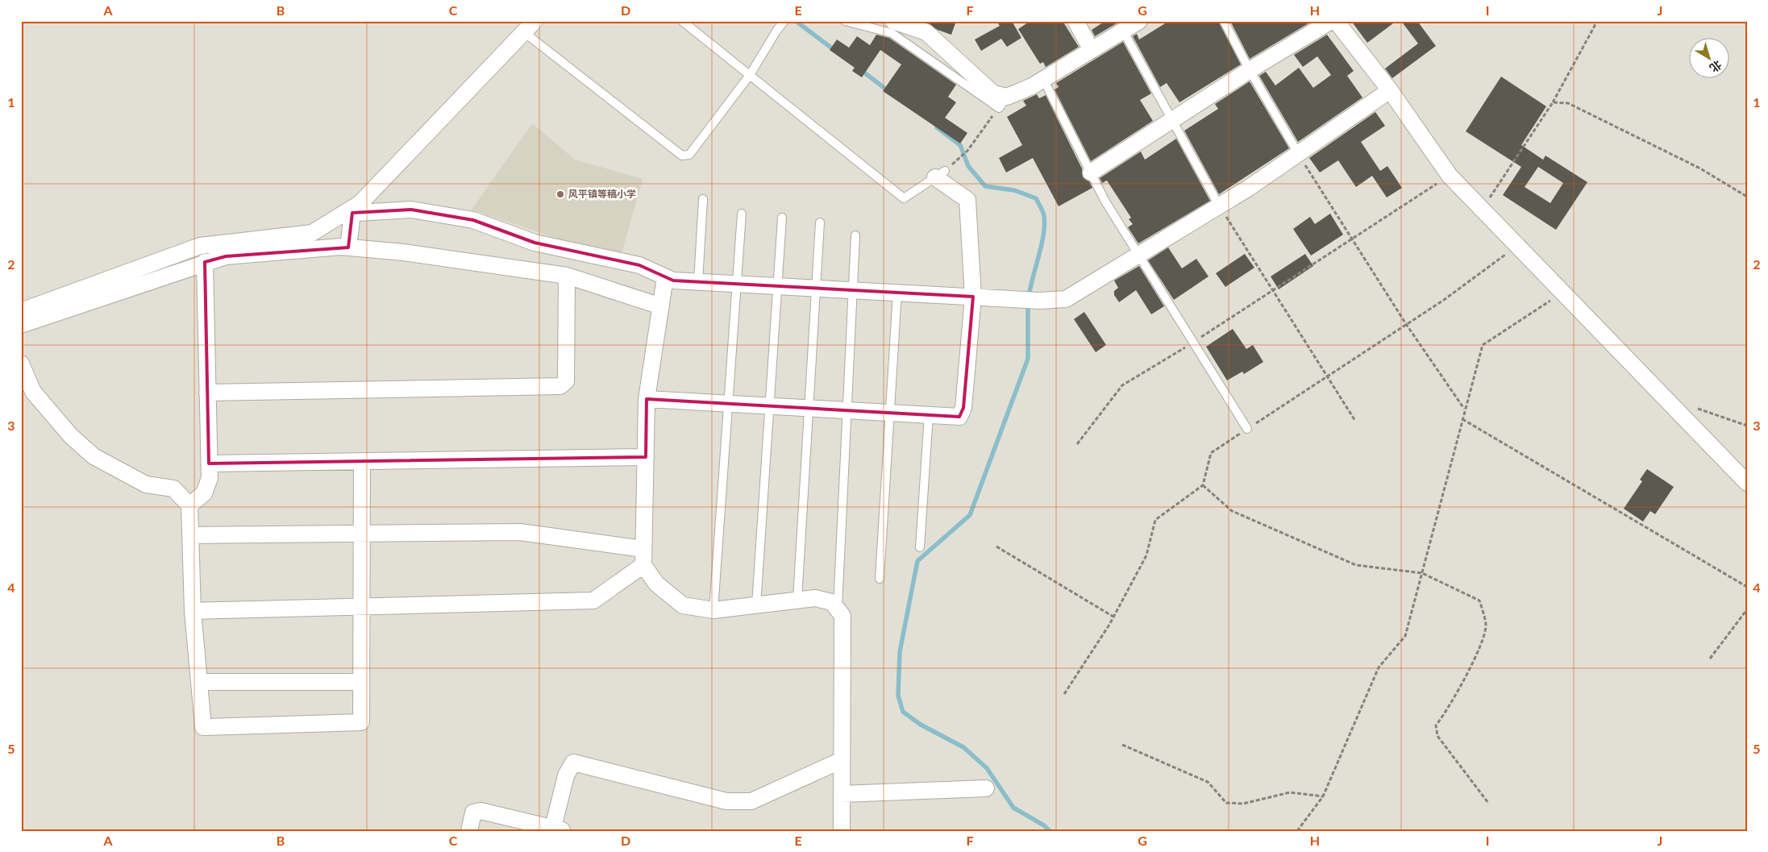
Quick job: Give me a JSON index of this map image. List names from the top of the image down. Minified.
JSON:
{"places":["风平镇等稿小学"],"north":"bottom right","grid":{"columns":["A","B","C","D","E","F","G","H","I","J"],"rows":["1","2","3","4","5"]}}
